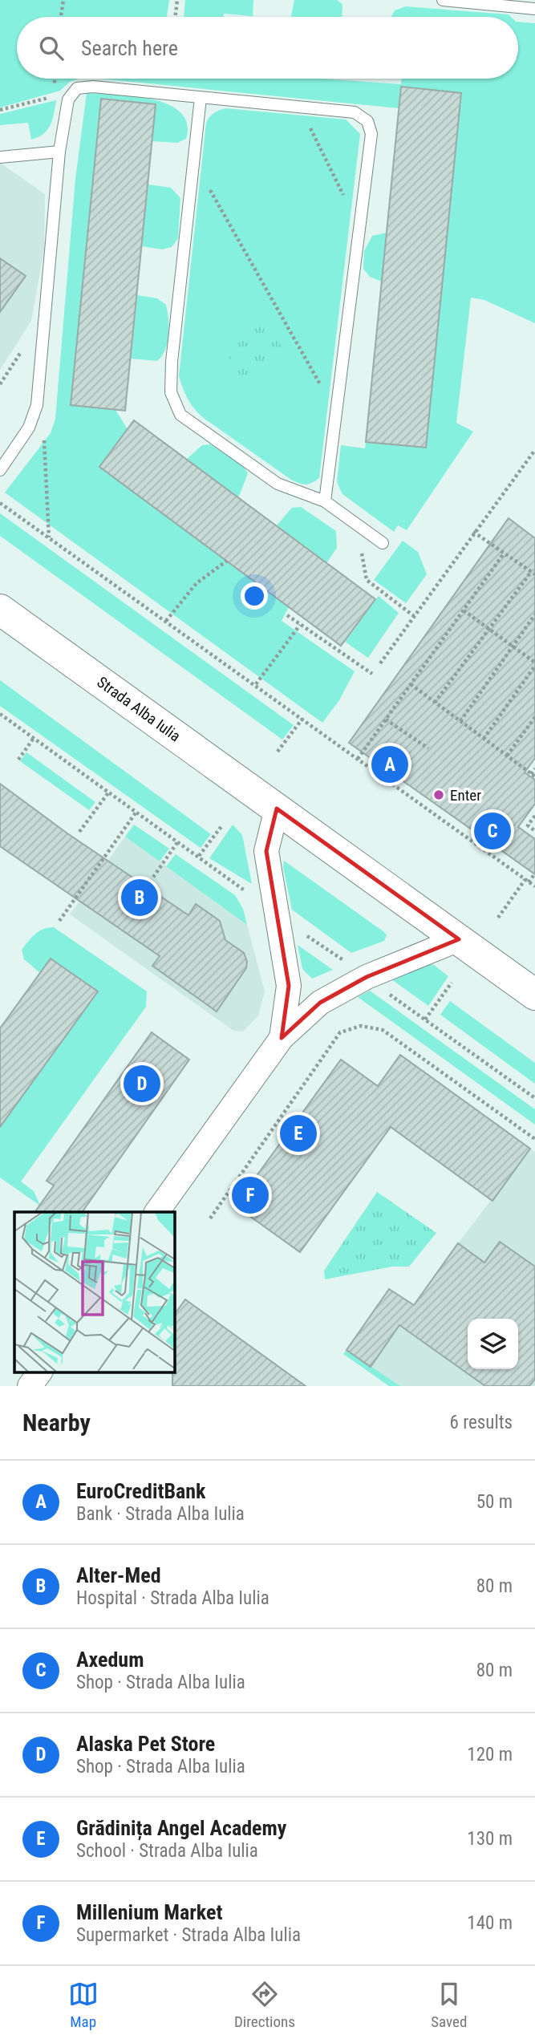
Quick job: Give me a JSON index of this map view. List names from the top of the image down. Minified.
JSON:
{"streets":{"main road":["Strada Alba Iulia"]},"places":["Enter"],"page":{"search":"Search here","pins":["A","C","B","D","E","F"],"heading":["Nearby","6 results"],"list":[{"mark":"A","name":"EuroCreditBank","note":"Bank · Strada Alba Iulia","value":"50 m"},{"mark":"B","name":"Alter-Med","note":"Hospital · Strada Alba Iulia","value":"80 m"},{"mark":"C","name":"Axedum","note":"Shop · Strada Alba Iulia","value":"80 m"},{"mark":"D","name":"Alaska Pet Store","note":"Shop · Strada Alba Iulia","value":"120 m"},{"mark":"E","name":"Grădinița Angel Academy","note":"School · Strada Alba Iulia","value":"130 m"},{"mark":"F","name":"Millenium Market","note":"Supermarket · Strada Alba Iulia","value":"140 m"}],"nav":["Map","Directions","Saved"]}}
